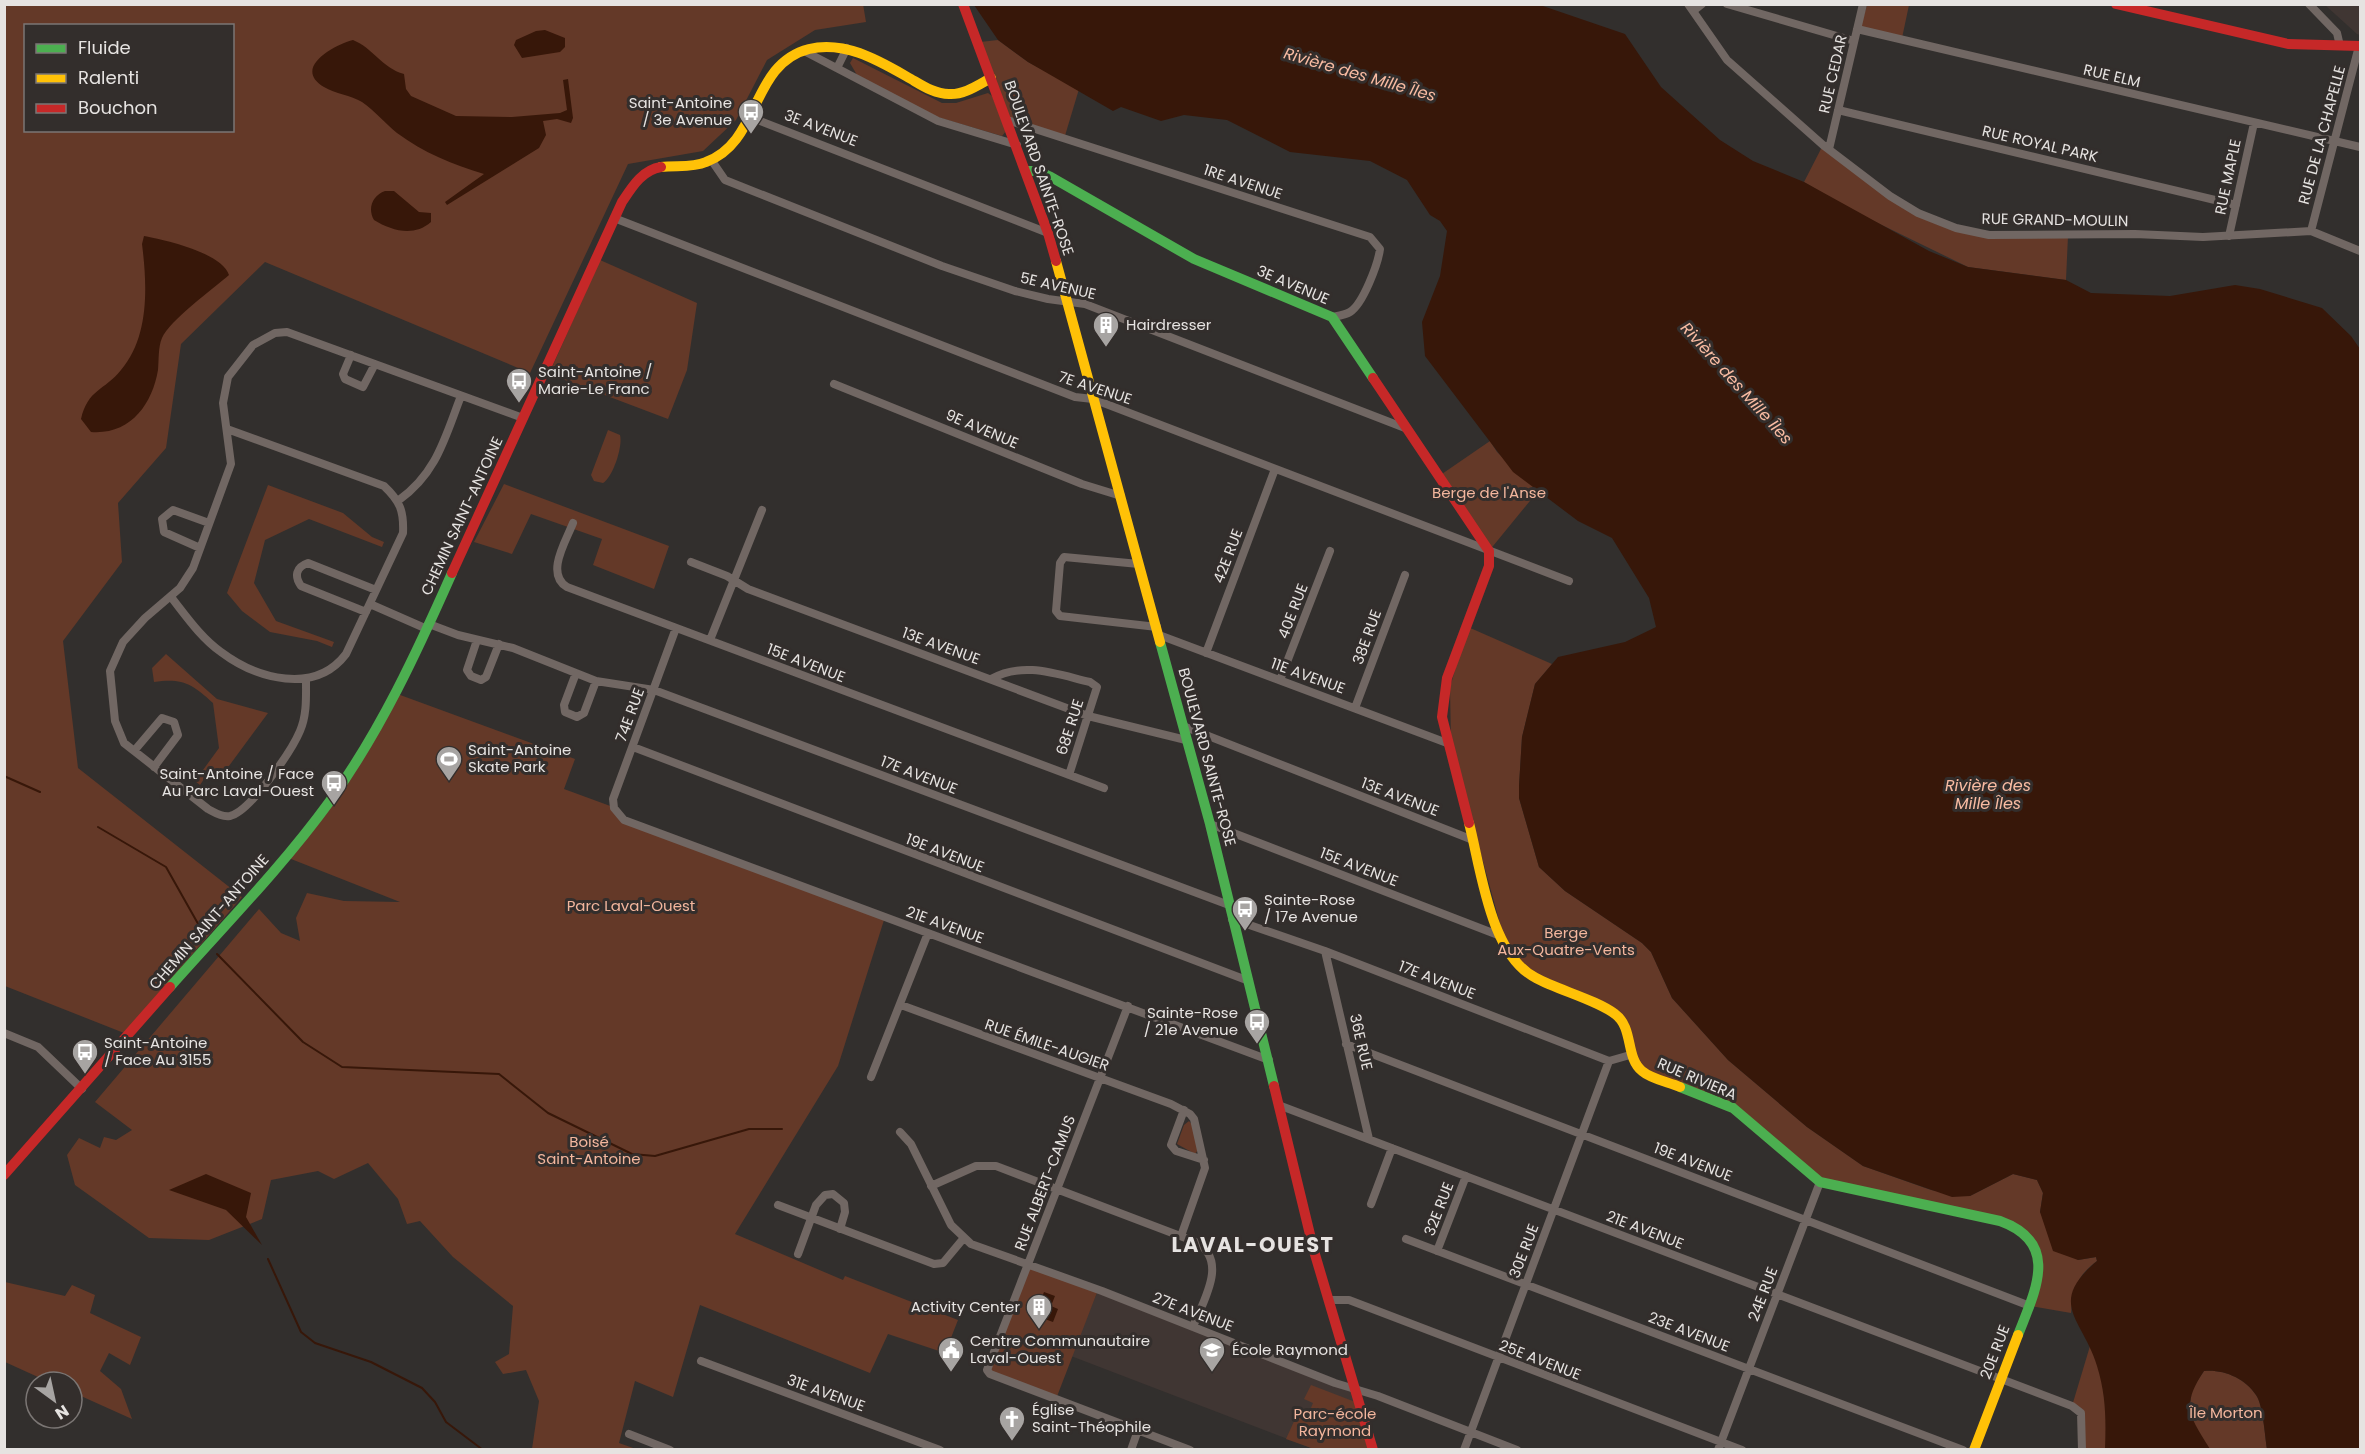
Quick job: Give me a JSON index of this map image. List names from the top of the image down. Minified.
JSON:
{"streets":{"street":["RUE CEDAR","RUE ELM","3E AVENUE","RUE DE LA CHAPELLE","RUE ROYAL PARK","BOULEVARD SAINTE-ROSE","RUE MAPLE","1RE AVENUE","RUE GRAND-MOULIN","5E AVENUE","7E AVENUE","9E AVENUE","CHEMIN SAINT-ANTOINE","42E RUE","40E RUE","38E RUE","13E AVENUE","15E AVENUE","11E AVENUE","74E RUE","68E RUE","17E AVENUE","19E AVENUE","21E AVENUE","36E RUE","RUE ÉMILE-AUGIER","RUE RIVIERA","RUE ALBERT-CAMUS","32E RUE","30E RUE","24E RUE","27E AVENUE","23E AVENUE","20E RUE","25E AVENUE","31E AVENUE"]},"crossings":[["RUE CEDAR","RUE ELM"],["RUE CEDAR","RUE ROYAL PARK"],["RUE CEDAR","RUE GRAND-MOULIN"],["RUE ELM","RUE DE LA CHAPELLE"],["RUE ELM","RUE MAPLE"],["3E AVENUE","BOULEVARD SAINTE-ROSE"],["3E AVENUE","1RE AVENUE"],["3E AVENUE","5E AVENUE"],["3E AVENUE","7E AVENUE"],["3E AVENUE","CHEMIN SAINT-ANTOINE"],["RUE DE LA CHAPELLE","RUE GRAND-MOULIN"],["RUE ROYAL PARK","RUE MAPLE"],["BOULEVARD SAINTE-ROSE","1RE AVENUE"],["BOULEVARD SAINTE-ROSE","5E AVENUE"],["BOULEVARD SAINTE-ROSE","7E AVENUE"],["BOULEVARD SAINTE-ROSE","9E AVENUE"],["BOULEVARD SAINTE-ROSE","CHEMIN SAINT-ANTOINE"],["BOULEVARD SAINTE-ROSE","13E AVENUE"],["BOULEVARD SAINTE-ROSE","15E AVENUE"],["BOULEVARD SAINTE-ROSE","11E AVENUE"],["BOULEVARD SAINTE-ROSE","17E AVENUE"],["BOULEVARD SAINTE-ROSE","19E AVENUE"],["BOULEVARD SAINTE-ROSE","21E AVENUE"],["BOULEVARD SAINTE-ROSE","27E AVENUE"],["BOULEVARD SAINTE-ROSE","25E AVENUE"],["RUE MAPLE","RUE GRAND-MOULIN"],["5E AVENUE","CHEMIN SAINT-ANTOINE"],["7E AVENUE","CHEMIN SAINT-ANTOINE"],["7E AVENUE","42E RUE"],["CHEMIN SAINT-ANTOINE","17E AVENUE"],["42E RUE","11E AVENUE"],["40E RUE","11E AVENUE"],["38E RUE","11E AVENUE"],["13E AVENUE","68E RUE"],["15E AVENUE","74E RUE"],["15E AVENUE","68E RUE"],["74E RUE","17E AVENUE"],["74E RUE","19E AVENUE"],["74E RUE","21E AVENUE"],["17E AVENUE","36E RUE"],["17E AVENUE","30E RUE"],["19E AVENUE","36E RUE"],["19E AVENUE","30E RUE"],["19E AVENUE","24E RUE"],["19E AVENUE","20E RUE"],["21E AVENUE","36E RUE"],["21E AVENUE","RUE ALBERT-CAMUS"],["21E AVENUE","32E RUE"],["21E AVENUE","30E RUE"],["21E AVENUE","24E RUE"],["21E AVENUE","20E RUE"],["RUE ÉMILE-AUGIER","RUE ALBERT-CAMUS"],["RUE RIVIERA","24E RUE"],["RUE RIVIERA","20E RUE"],["RUE ALBERT-CAMUS","27E AVENUE"],["32E RUE","23E AVENUE"],["30E RUE","27E AVENUE"],["30E RUE","23E AVENUE"],["30E RUE","25E AVENUE"],["24E RUE","23E AVENUE"],["24E RUE","25E AVENUE"]],"districts":["LAVAL-OUEST"],"water":["Rivière des Mille Îles"],"parks":["Berge de l'Anse","Parc Laval-Ouest","Berge Aux-Quatre-Vents","Boisé Saint-Antoine","Île Morton","Parc-école Raymond"],"places":{"bus stop":["Saint-Antoine / 3e Avenue","Saint-Antoine / Marie-Le Franc","Saint-Antoine / Face Au Parc Laval-Ouest","Sainte-Rose / 17e Avenue","Sainte-Rose / 21e Avenue","Saint-Antoine / Face Au 3155"],"building":["Hairdresser","Activity Center"],"sports":["Saint-Antoine Skate Park"],"public building":["Centre Communautaire Laval-Ouest"],"school or university":["École Raymond"],"church":["Église Saint-Théophile"]},"legend":["Fluide","Ralenti","Bouchon"],"north":"bottom right"}
